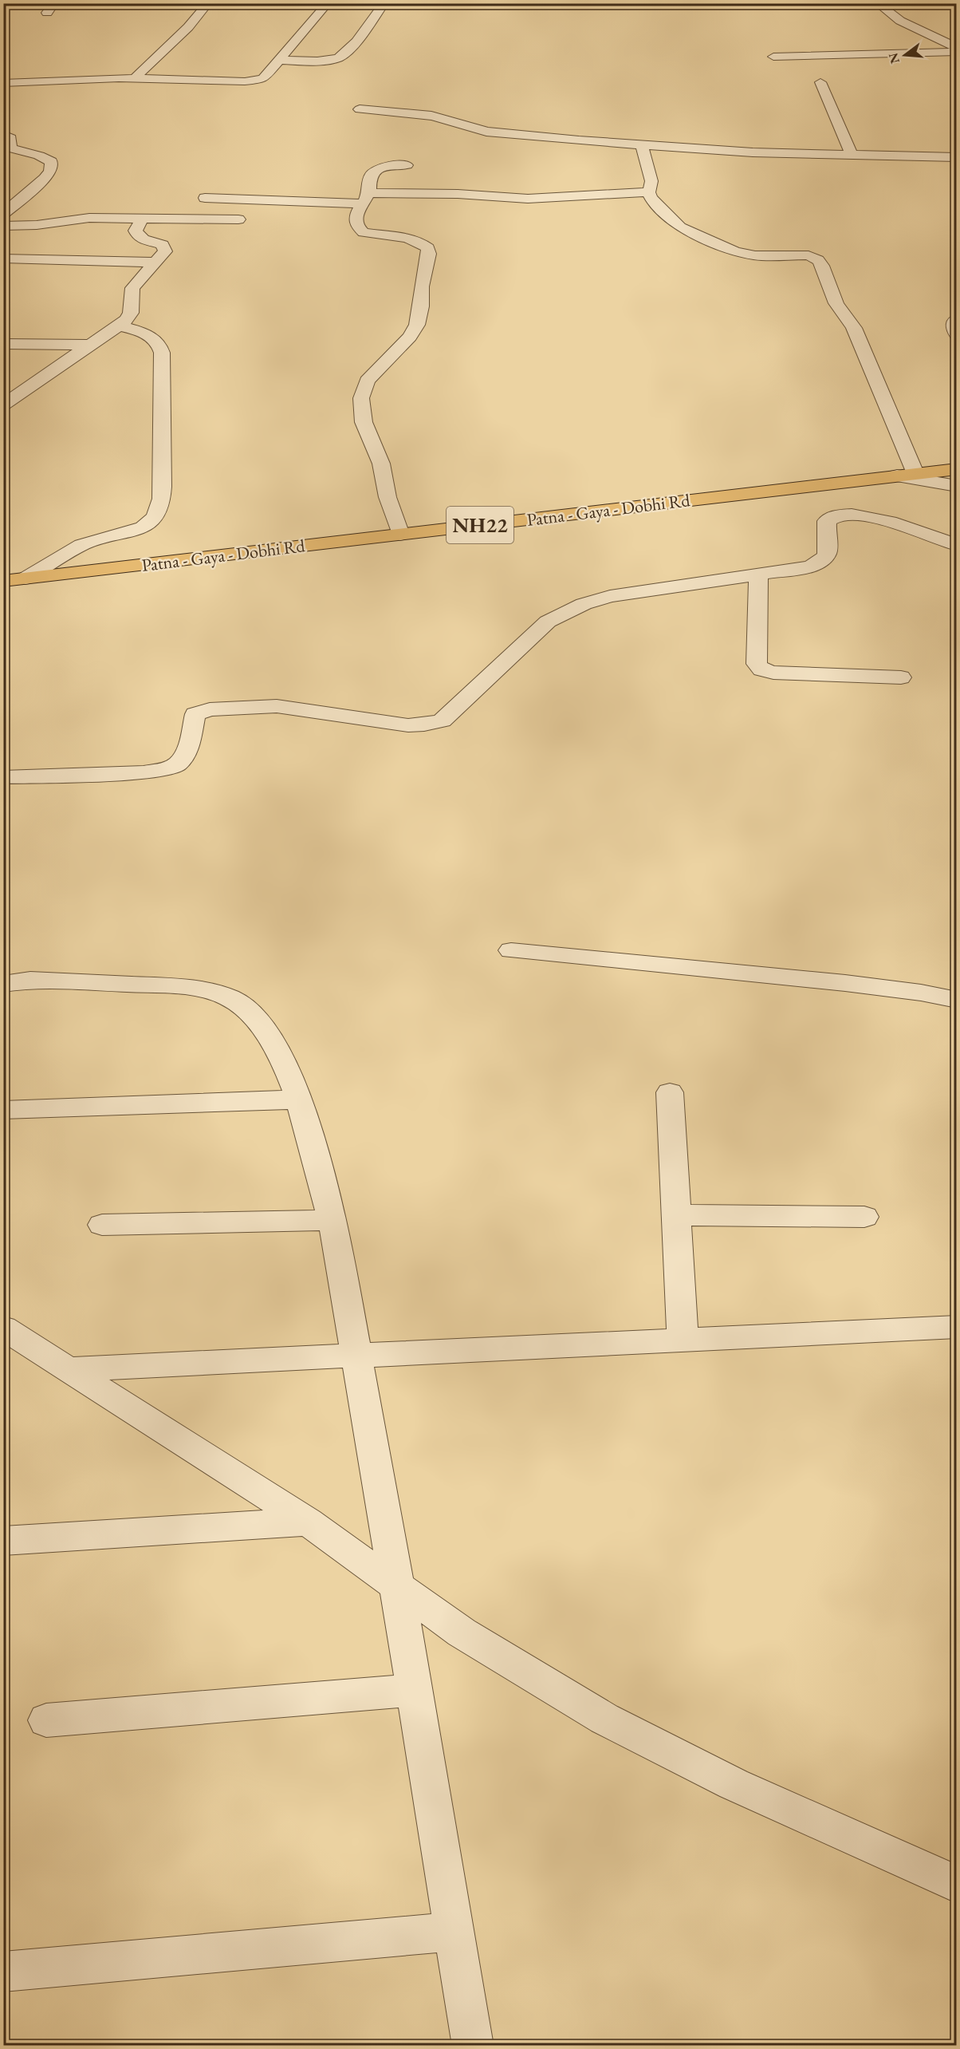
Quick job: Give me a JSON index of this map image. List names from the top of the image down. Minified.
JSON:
{"streets":{"main road":["Patna - Gaya - Dobhi Rd","NH22"]},"north":"left"}
